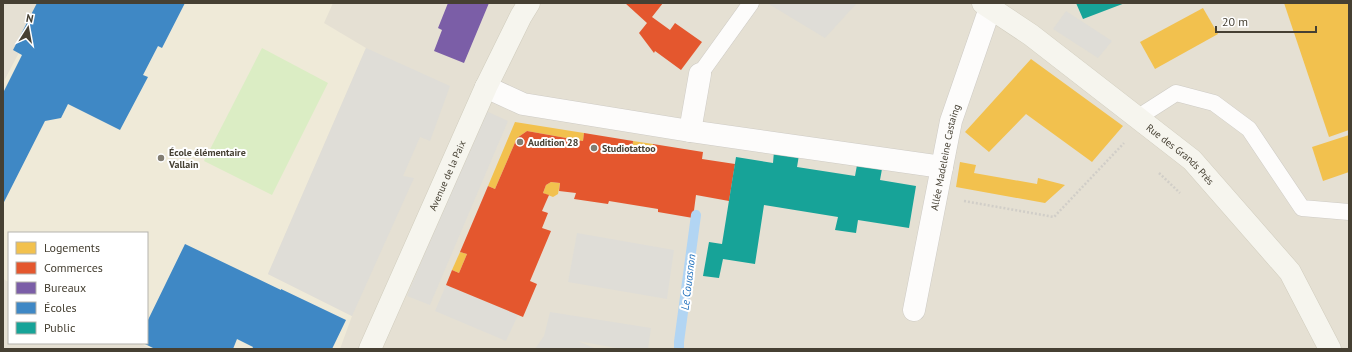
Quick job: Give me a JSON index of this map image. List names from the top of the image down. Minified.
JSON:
{"streets":{"street":["Rue des Grands Près","Allée Madeleine Castaing","Avenue de la Paix"]},"crossings":[["Rue des Grands Près","Allée Madeleine Castaing"]],"water":["Le Couasnon"],"places":["Audition 28","Studiotattoo","École élémentaire Vallain"],"legend":["Logements","Commerces","Bureaux","Écoles","Public"],"scale_bar":"20 m","north":"top"}
